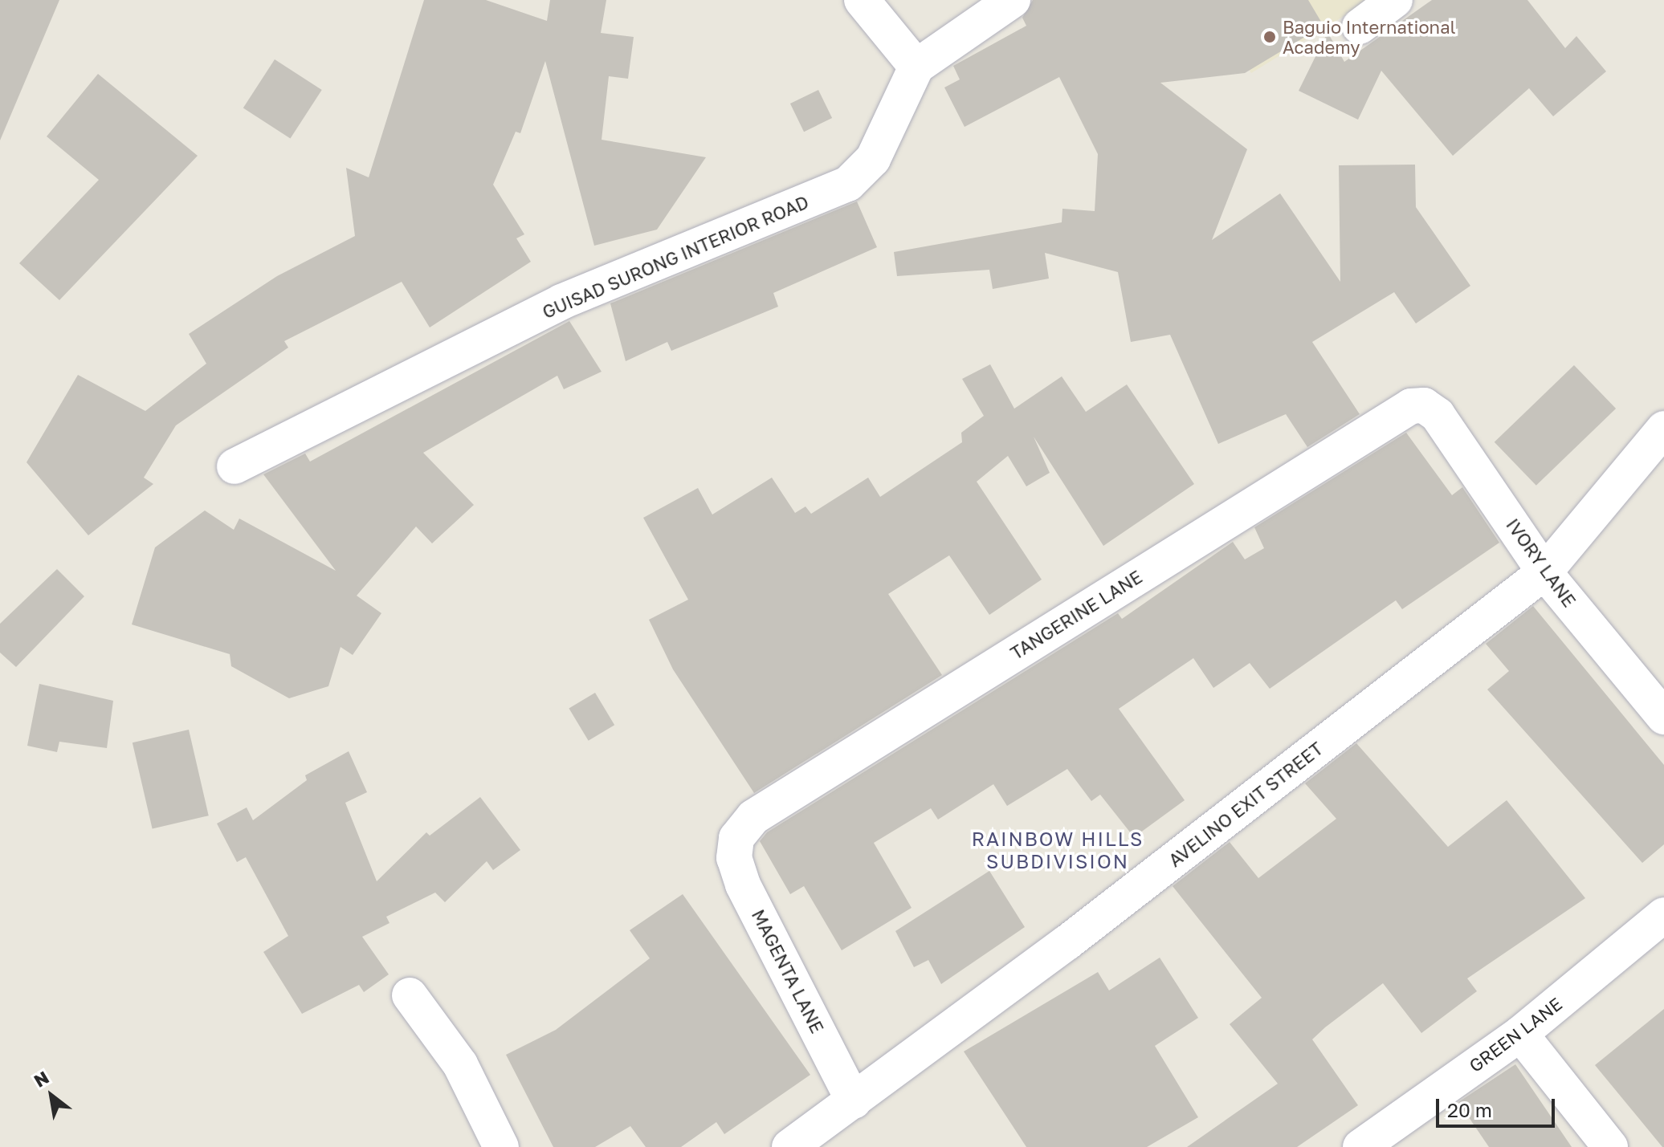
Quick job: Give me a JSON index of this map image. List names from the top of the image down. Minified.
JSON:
{"streets":{"street":["GUISAD SURONG INTERIOR ROAD","IVORY LANE","TANGERINE LANE","AVELINO EXIT STREET","MAGENTA LANE","GREEN LANE"]},"crossings":[["IVORY LANE","TANGERINE LANE"],["IVORY LANE","AVELINO EXIT STREET"],["TANGERINE LANE","MAGENTA LANE"],["AVELINO EXIT STREET","MAGENTA LANE"]],"districts":["RAINBOW HILLS SUBDIVISION"],"places":["Baguio International Academy"],"scale_bar":"20 m","north":"top left"}
